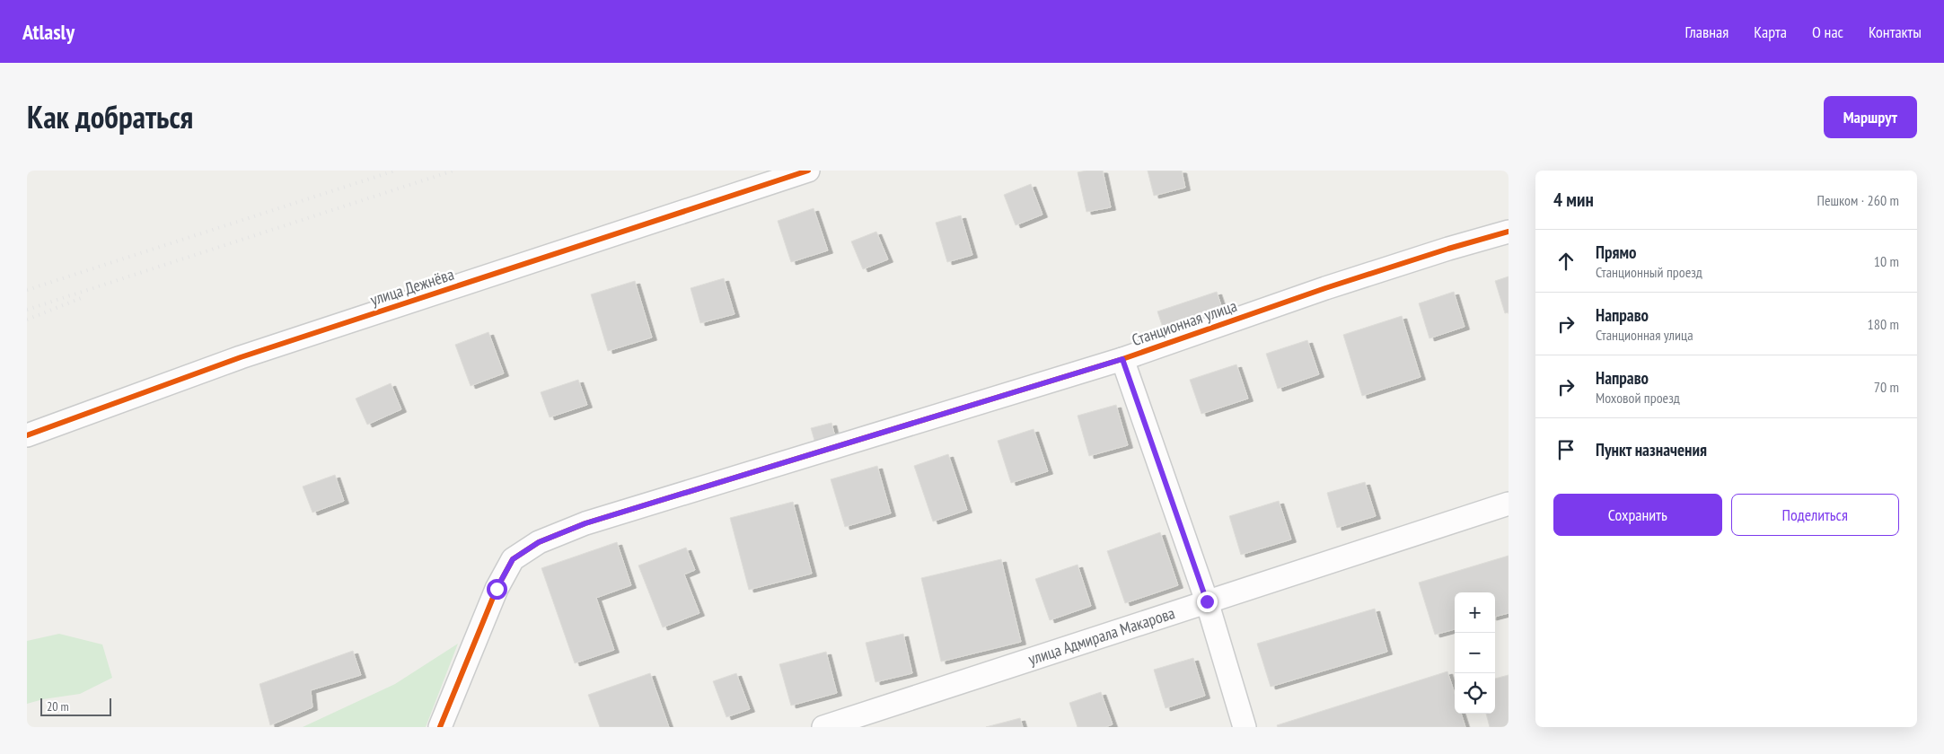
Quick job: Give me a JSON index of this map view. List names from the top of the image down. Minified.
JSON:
{"streets":{"street":["улица Дежнёва","Станционная улица","улица Адмирала Макарова"]},"scale_bar":"20 m","page":{"header":"Atlasly","nav":["Главная","Карта","О нас","Контакты"],"title":"Как добраться","buttons":["Маршрут",["Сохранить","Поделиться"]],"heading":["4 мин","Пешком · 260 m"],"list":[["Прямо","Станционный проезд","10 m"],["Направо","Станционная улица","180 m"],["Направо","Моховой проезд","70 m"],"Пункт назначения"],"map_buttons":["+","−"],"scale":"20 m"}}
